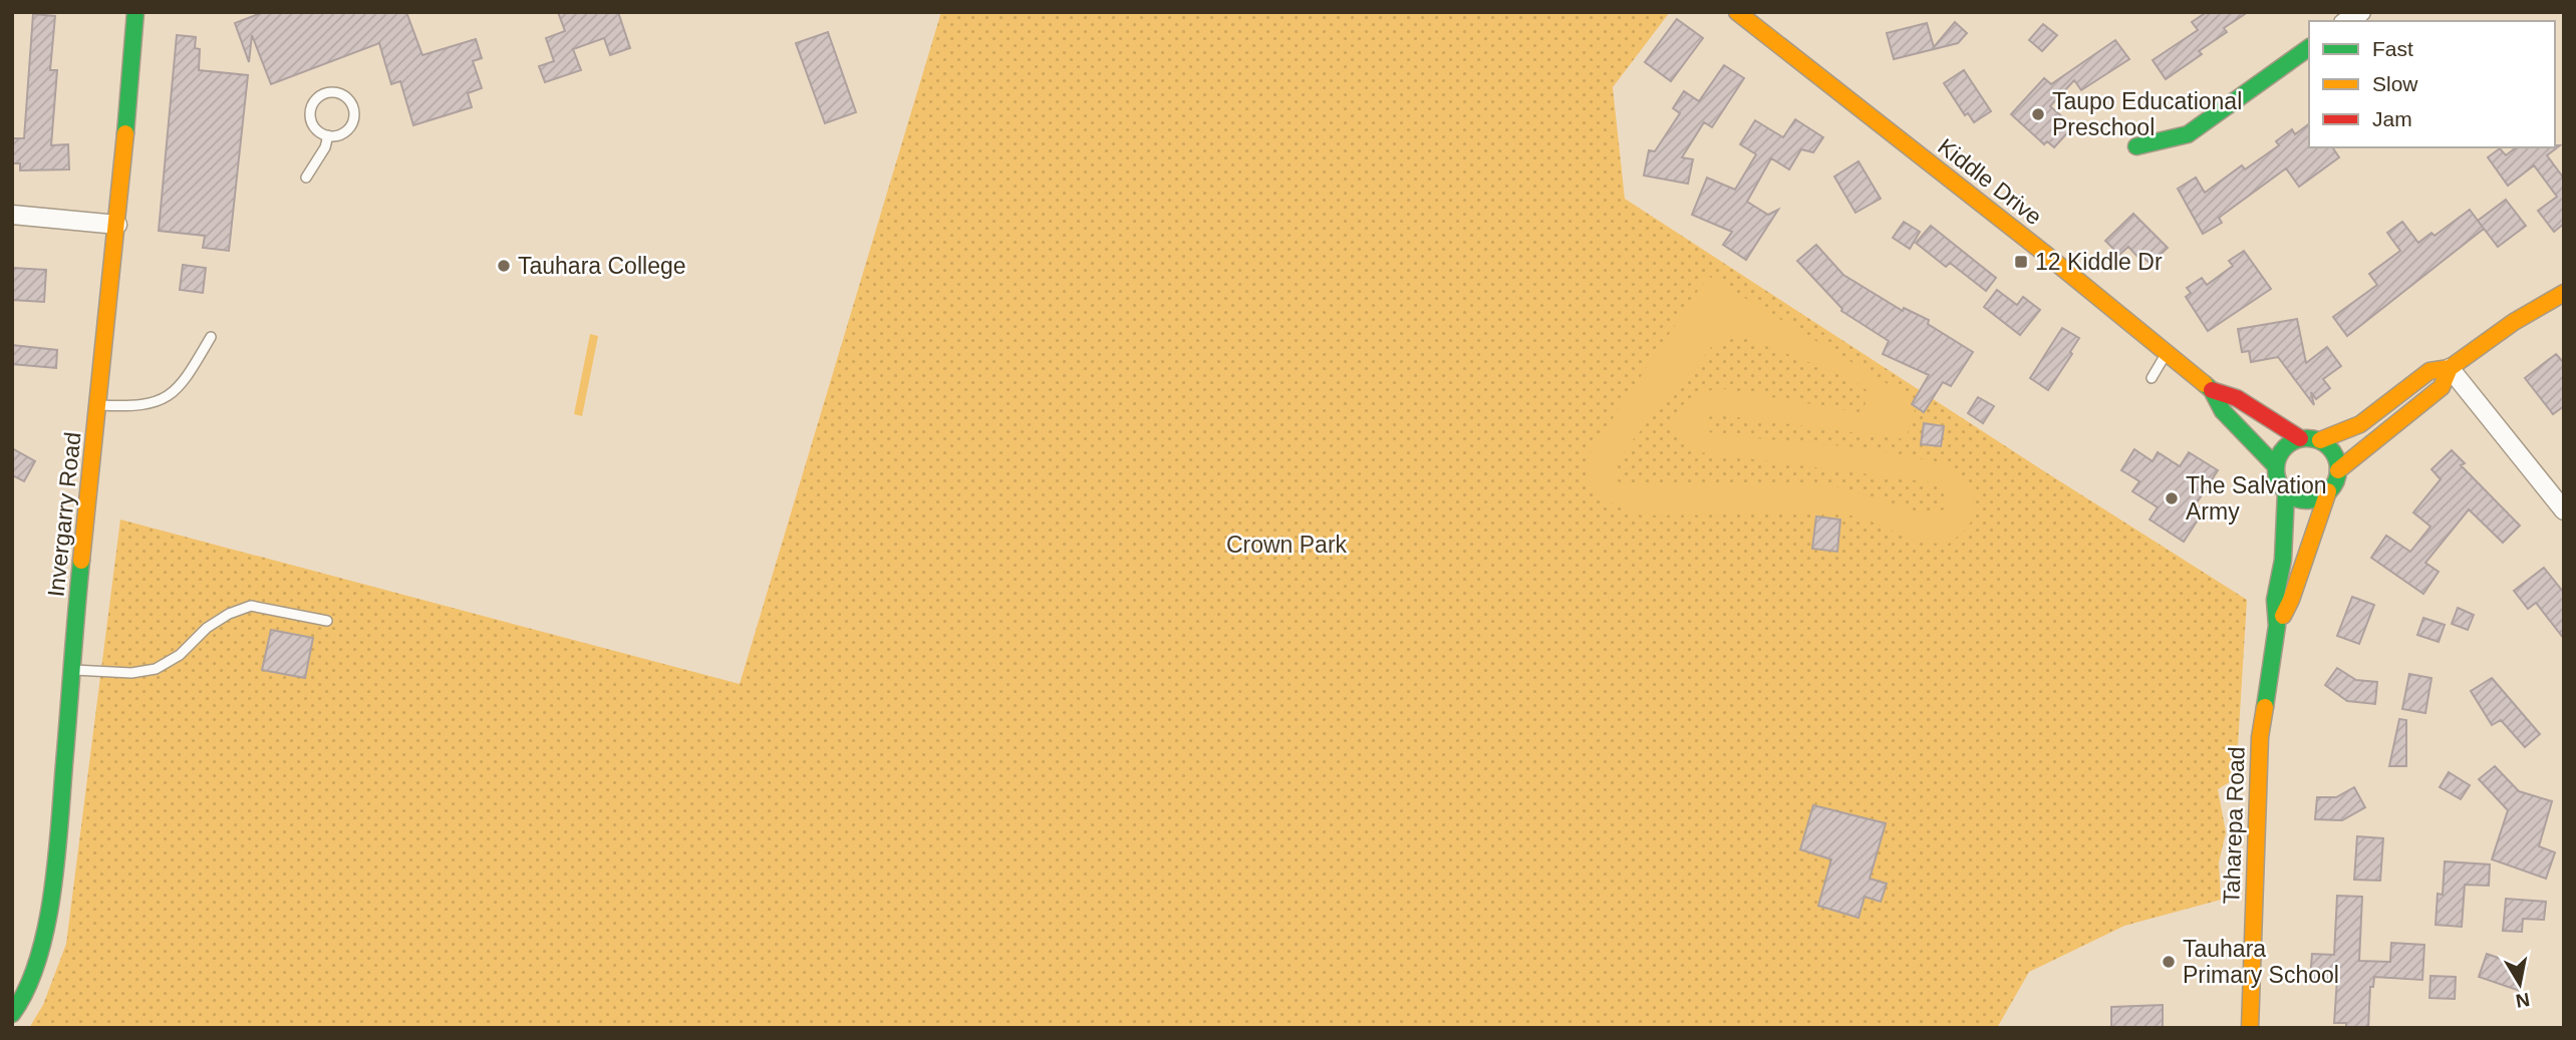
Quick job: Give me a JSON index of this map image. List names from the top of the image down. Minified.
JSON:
{"streets":{"street":["Kiddle Drive","Invergarry Road","Taharepa Road"]},"crossings":[["Kiddle Drive","Taharepa Road"]],"parks":["Crown Park"],"places":{"other":["Taupo Educational Preschool","Tauhara College","The Salvation Army","Tauhara Primary School"],"transit":["12 Kiddle Dr"]},"legend":["Fast","Slow","Jam"],"north":"bottom"}
